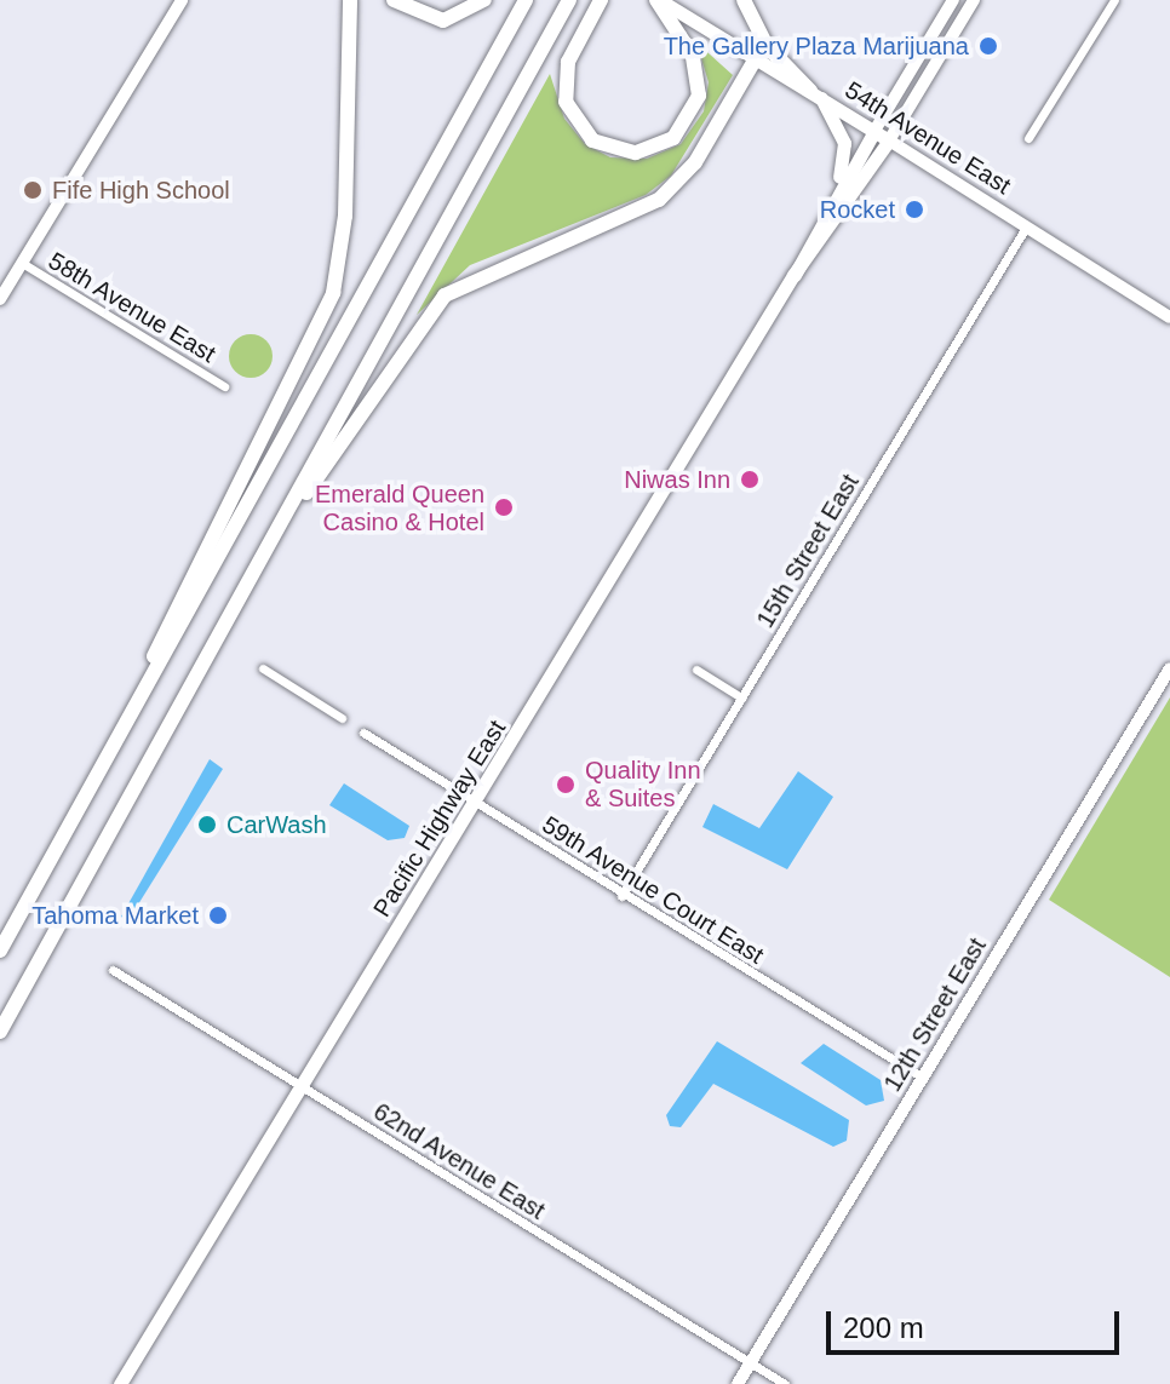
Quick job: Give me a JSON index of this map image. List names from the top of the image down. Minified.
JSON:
{"streets":{"main road":["54th Avenue East","Pacific Highway East","12th Street East"],"street":["58th Avenue East","15th Street East","59th Avenue Court East","62nd Avenue East"]},"crossings":[["54th Avenue East","15th Street East"],["54th Avenue East","Pacific Highway East"],["15th Street East","59th Avenue Court East"],["Pacific Highway East","59th Avenue Court East"],["Pacific Highway East","62nd Avenue East"],["59th Avenue Court East","12th Street East"],["12th Street East","62nd Avenue East"]],"places":["The Gallery Plaza Marijuana","Fife High School","Rocket","Niwas Inn","Emerald Queen Casino & Hotel","Quality Inn & Suites","CarWash","Tahoma Market"],"scale_bar":"200 m"}
